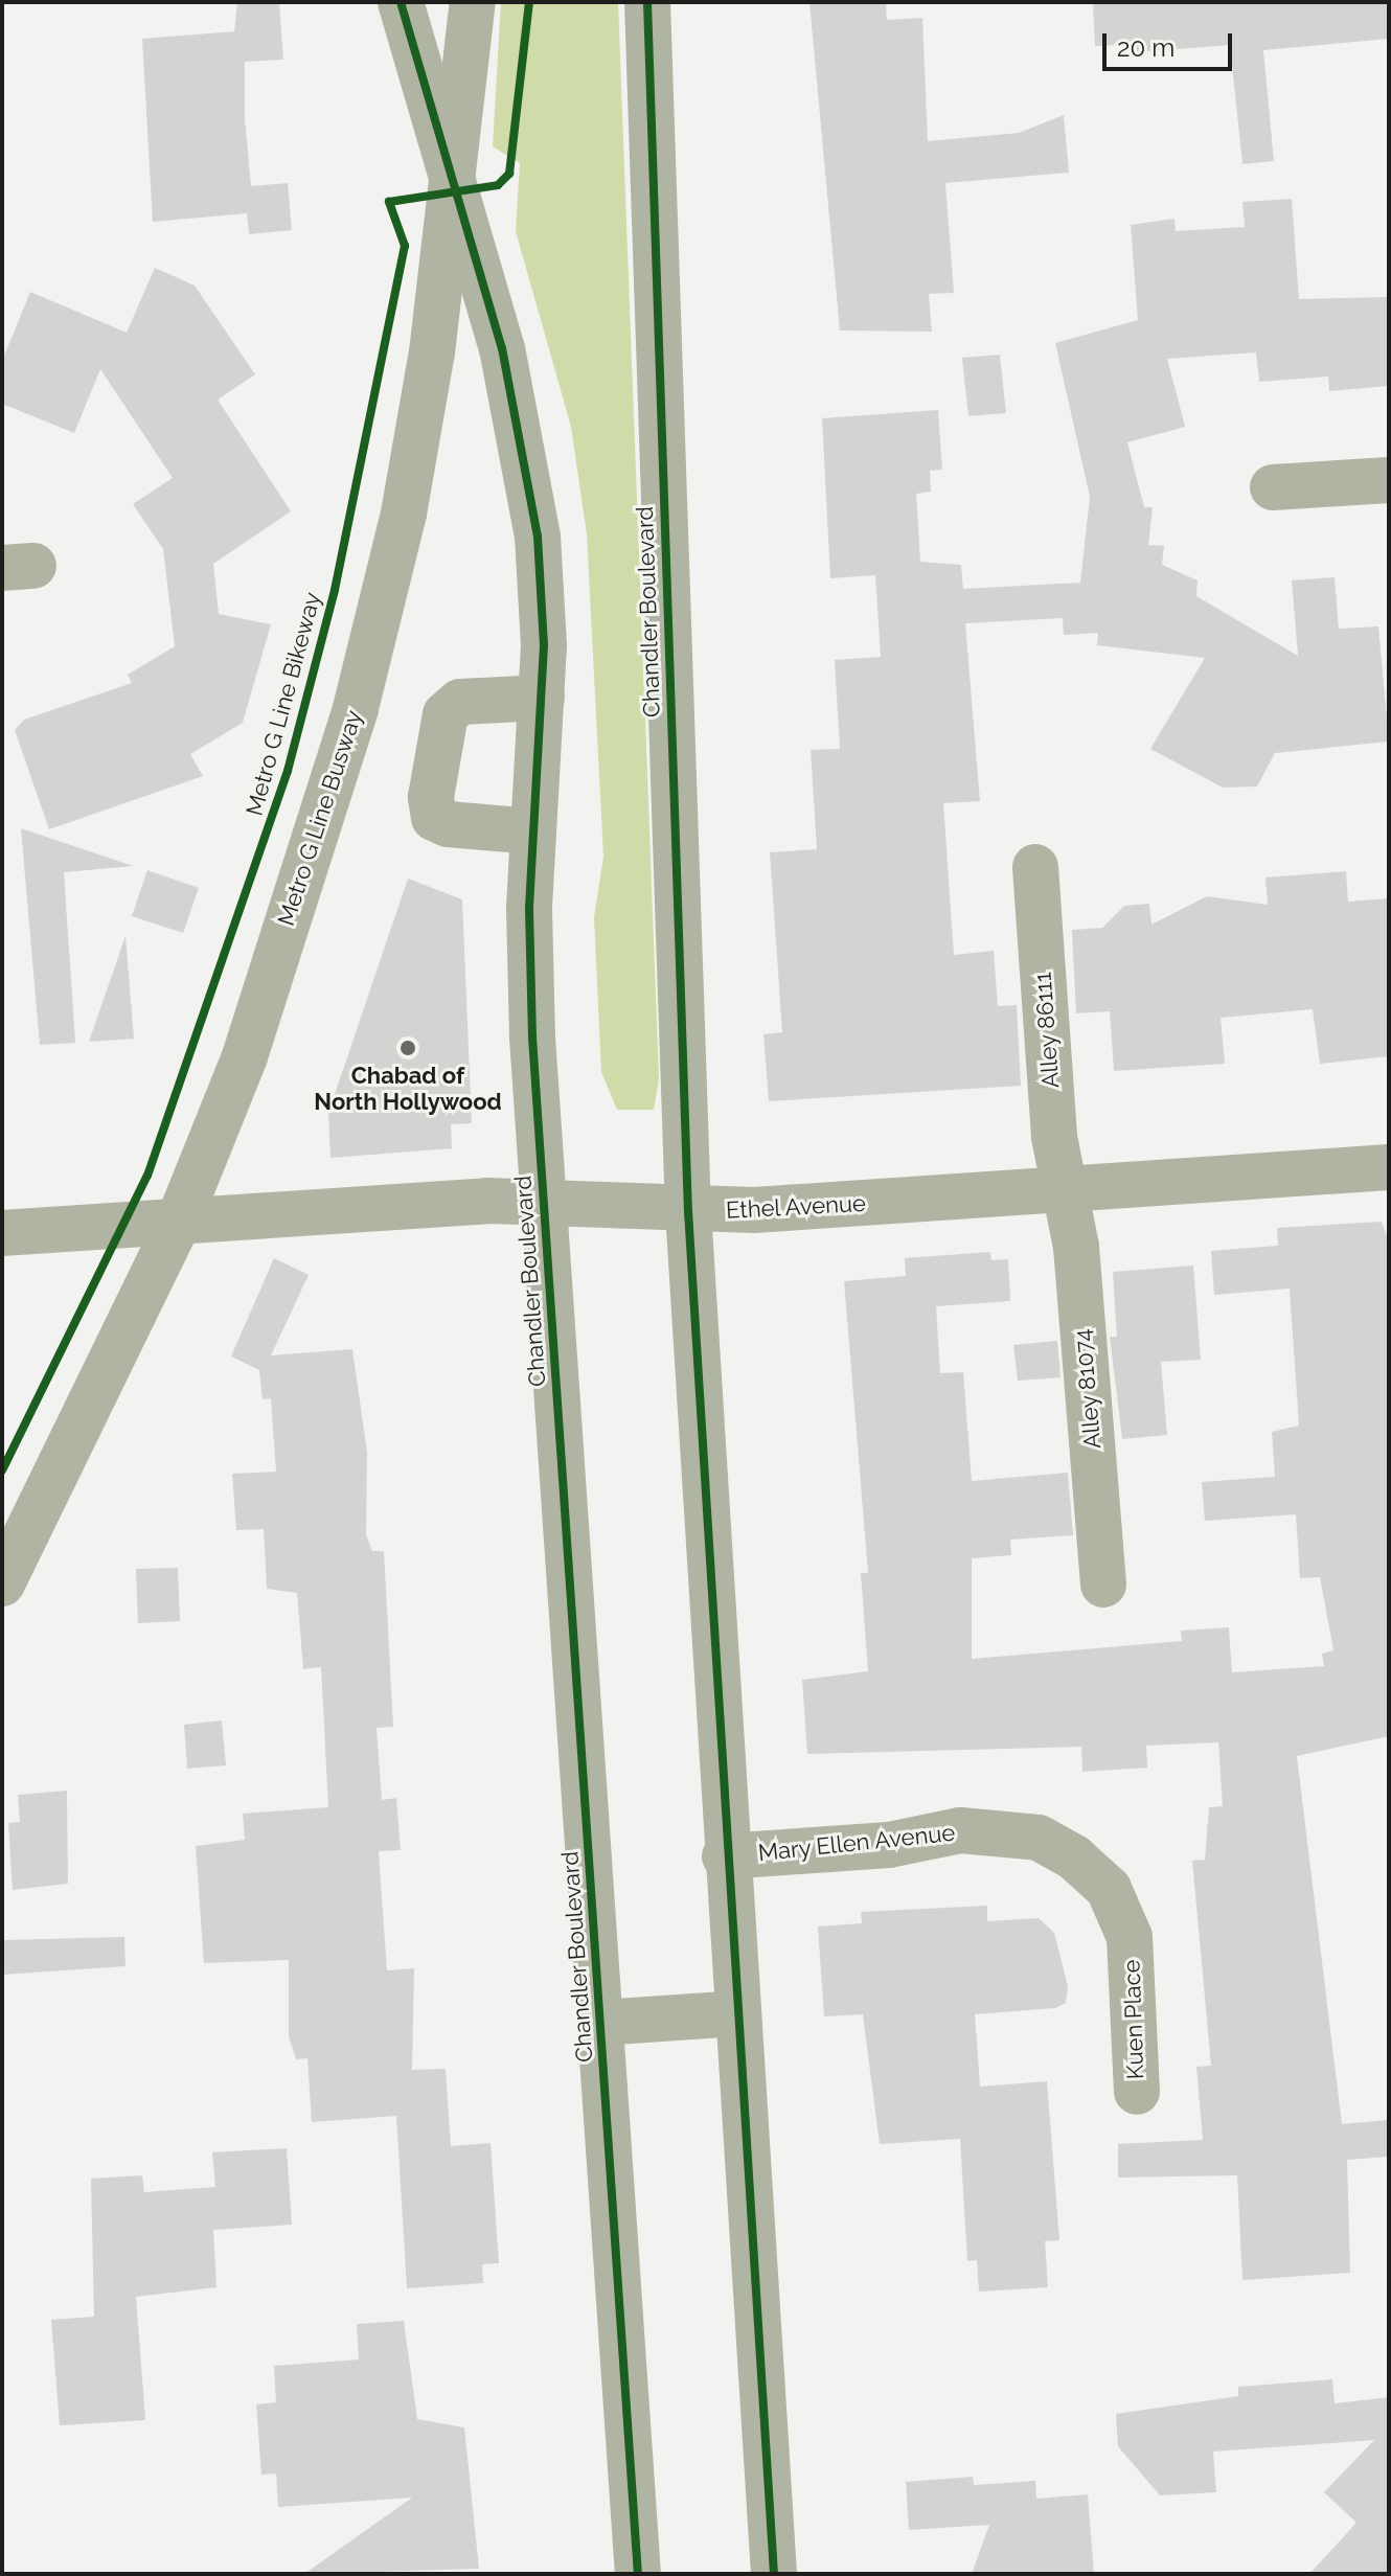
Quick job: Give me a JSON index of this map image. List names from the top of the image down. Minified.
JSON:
{"streets":{"street":["Chandler Boulevard","Metro G Line Busway","Alley 86111","Ethel Avenue","Alley 81074","Mary Ellen Avenue","Kuen Place"],"cycle path":["Metro G Line Bikeway"]},"crossings":[["Chandler Boulevard","Metro G Line Busway"],["Chandler Boulevard","Ethel Avenue"],["Chandler Boulevard","Mary Ellen Avenue"],["Metro G Line Busway","Ethel Avenue"],["Alley 86111","Ethel Avenue"],["Alley 86111","Alley 81074"],["Ethel Avenue","Alley 81074"],["Mary Ellen Avenue","Kuen Place"]],"places":["Chabad of North Hollywood"],"scale_bar":"20 m"}
